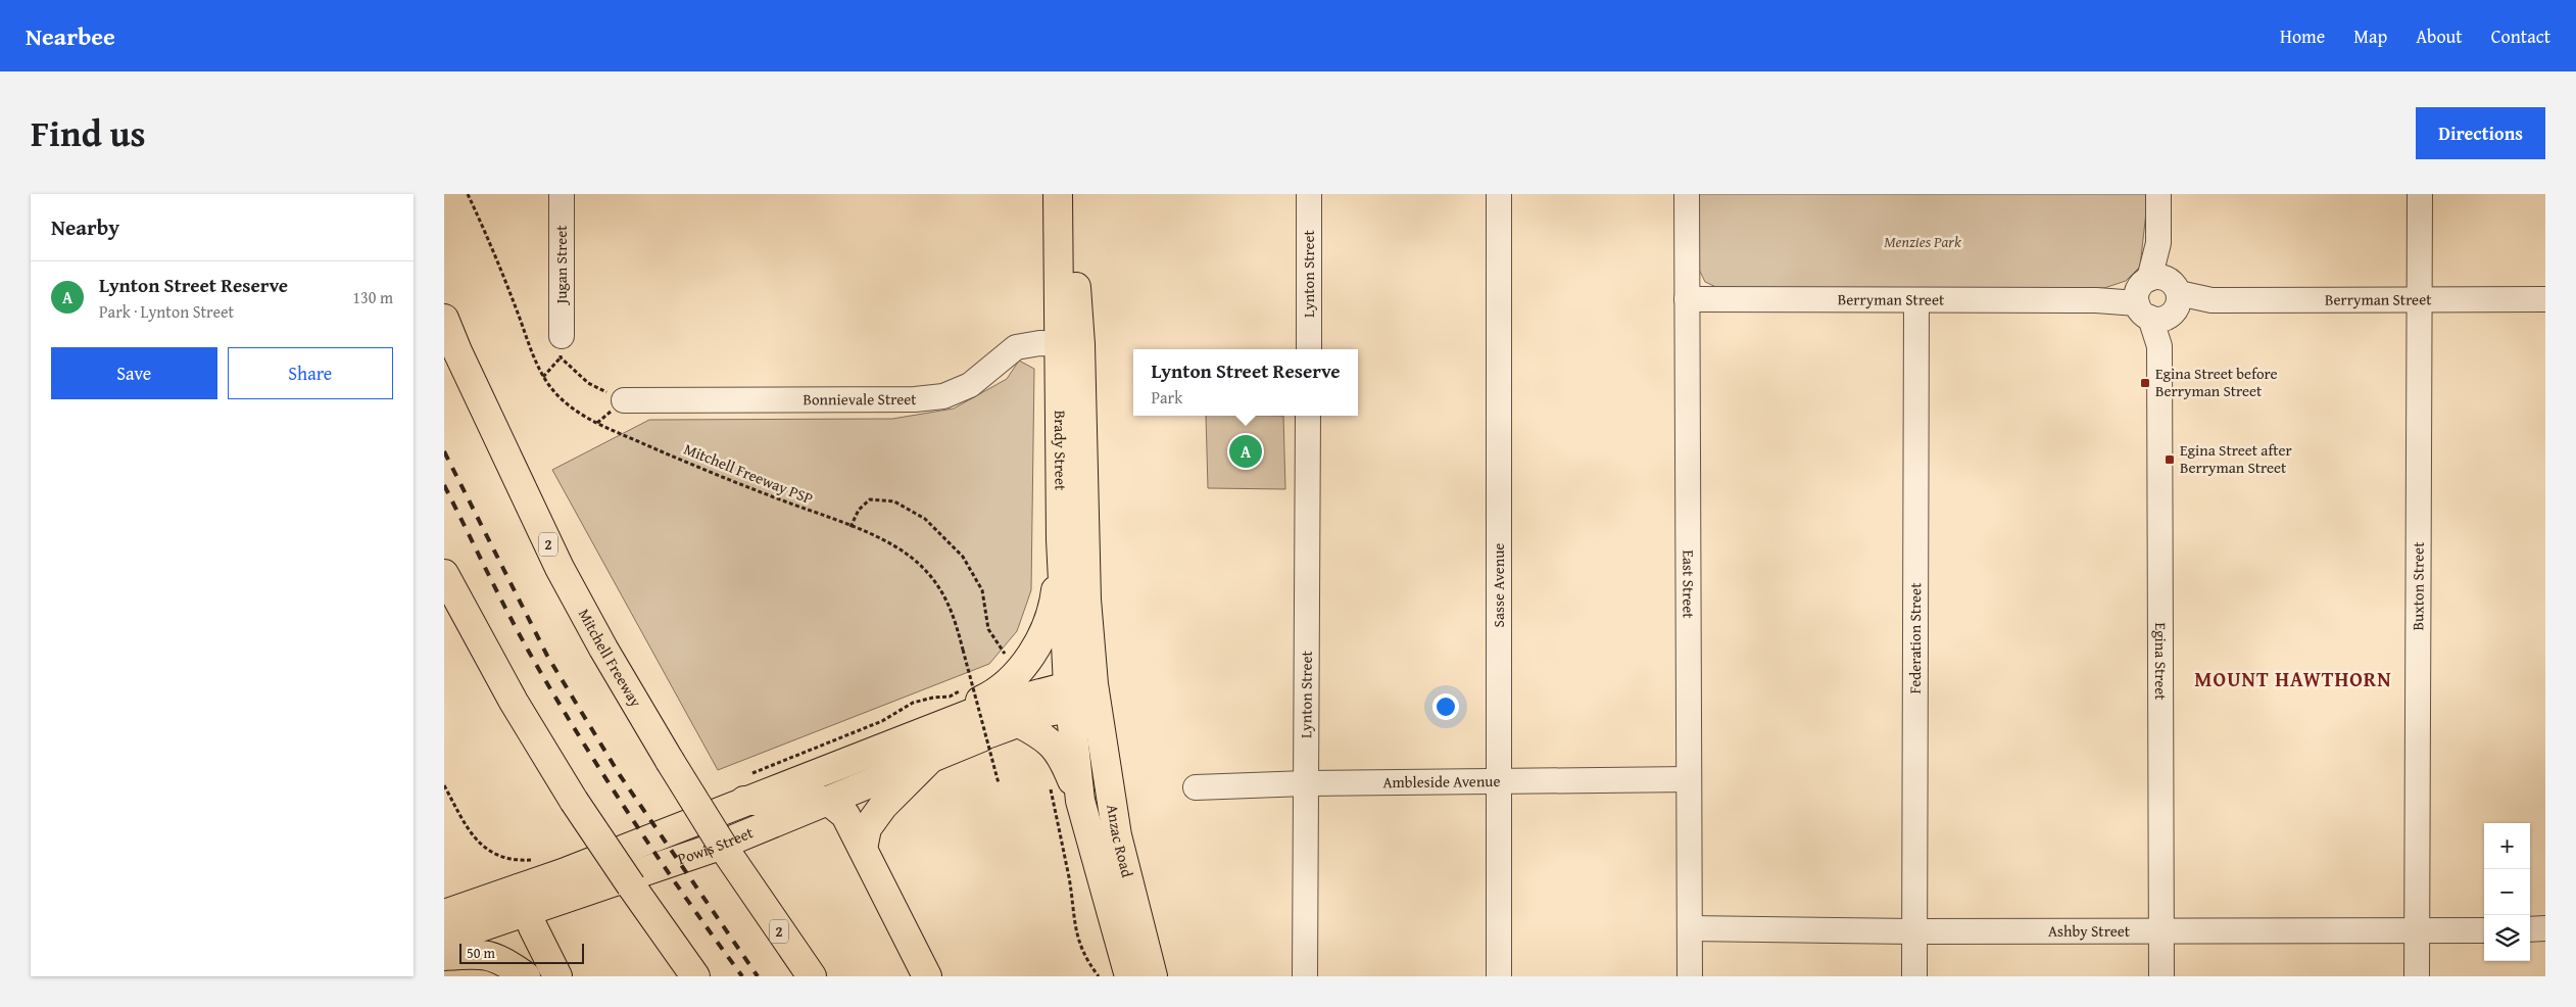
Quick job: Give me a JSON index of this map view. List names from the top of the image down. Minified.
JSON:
{"streets":{"main road":["Brady Street","2","Mitchell Freeway","Anzac Road","Powis Street"],"street":["Jugan Street","Lynton Street","Berryman Street","Bonnievale Street","Sasse Avenue","East Street","Buxton Street","Federation Street","Egina Street","Ambleside Avenue","Ashby Street"],"path":["Mitchell Freeway PSP"]},"crossings":[["Lynton Street","Ambleside Avenue"],["Berryman Street","East Street"],["Berryman Street","Buxton Street"],["Berryman Street","Federation Street"],["Berryman Street","Egina Street"],["Bonnievale Street","Brady Street"],["Brady Street","Anzac Road"],["Brady Street","Powis Street"],["Sasse Avenue","Ambleside Avenue"],["East Street","Ambleside Avenue"],["East Street","Ashby Street"],["Buxton Street","Ashby Street"],["Federation Street","Ashby Street"],["Egina Street","Ashby Street"],["Anzac Road","Powis Street"]],"districts":["MOUNT HAWTHORN"],"parks":["Menzies Park"],"places":{"transit":["Egina Street before Berryman Street","Egina Street after Berryman Street"]},"scale_bar":"50 m","page":{"header":"Nearbee","nav":["Home","Map","About","Contact"],"title":"Find us","buttons":["Directions",["Save","Share"]],"heading":"Nearby","list":[{"mark":"A","name":"Lynton Street Reserve","note":"Park · Lynton Street","value":"130 m"}],"popup":["Lynton Street Reserve","Park"],"pins":"A","map_buttons":["+","−"],"scale":"50 m"}}
